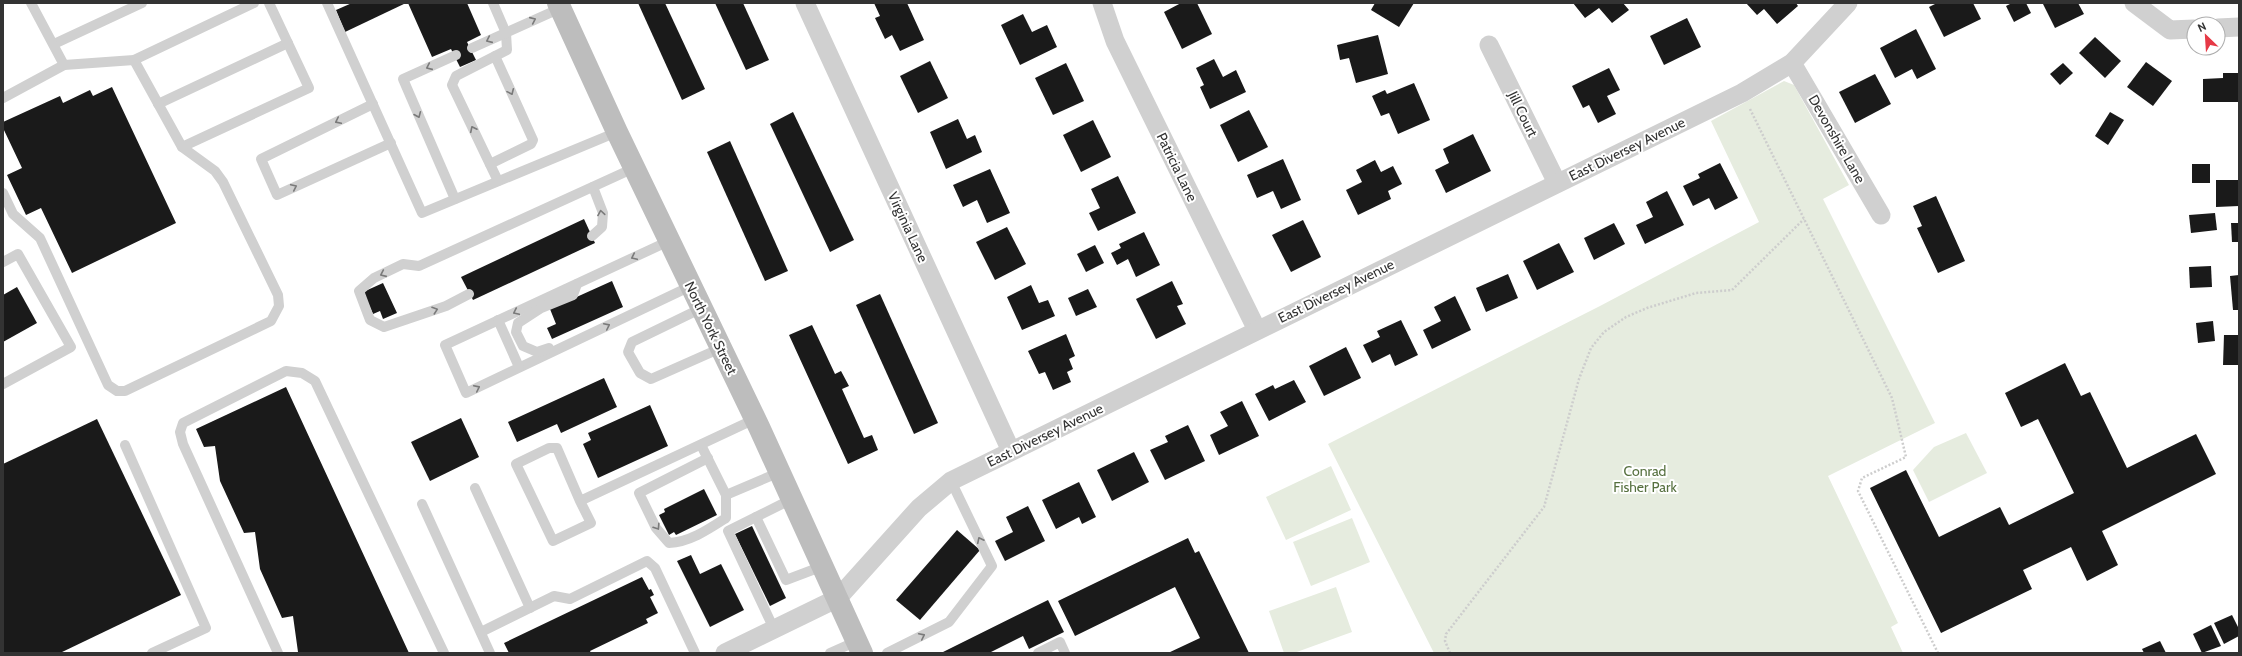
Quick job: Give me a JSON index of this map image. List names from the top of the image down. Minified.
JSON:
{"streets":{"main road":["North York Street"],"street":["Jill Court","Devonshire Lane","East Diversey Avenue","Patricia Lane","Virginia Lane"]},"crossings":[["Jill Court","East Diversey Avenue"],["Devonshire Lane","East Diversey Avenue"],["East Diversey Avenue","Patricia Lane"],["East Diversey Avenue","Virginia Lane"],["East Diversey Avenue","North York Street"]],"parks":["Conrad Fisher Park"],"north":"top left"}
